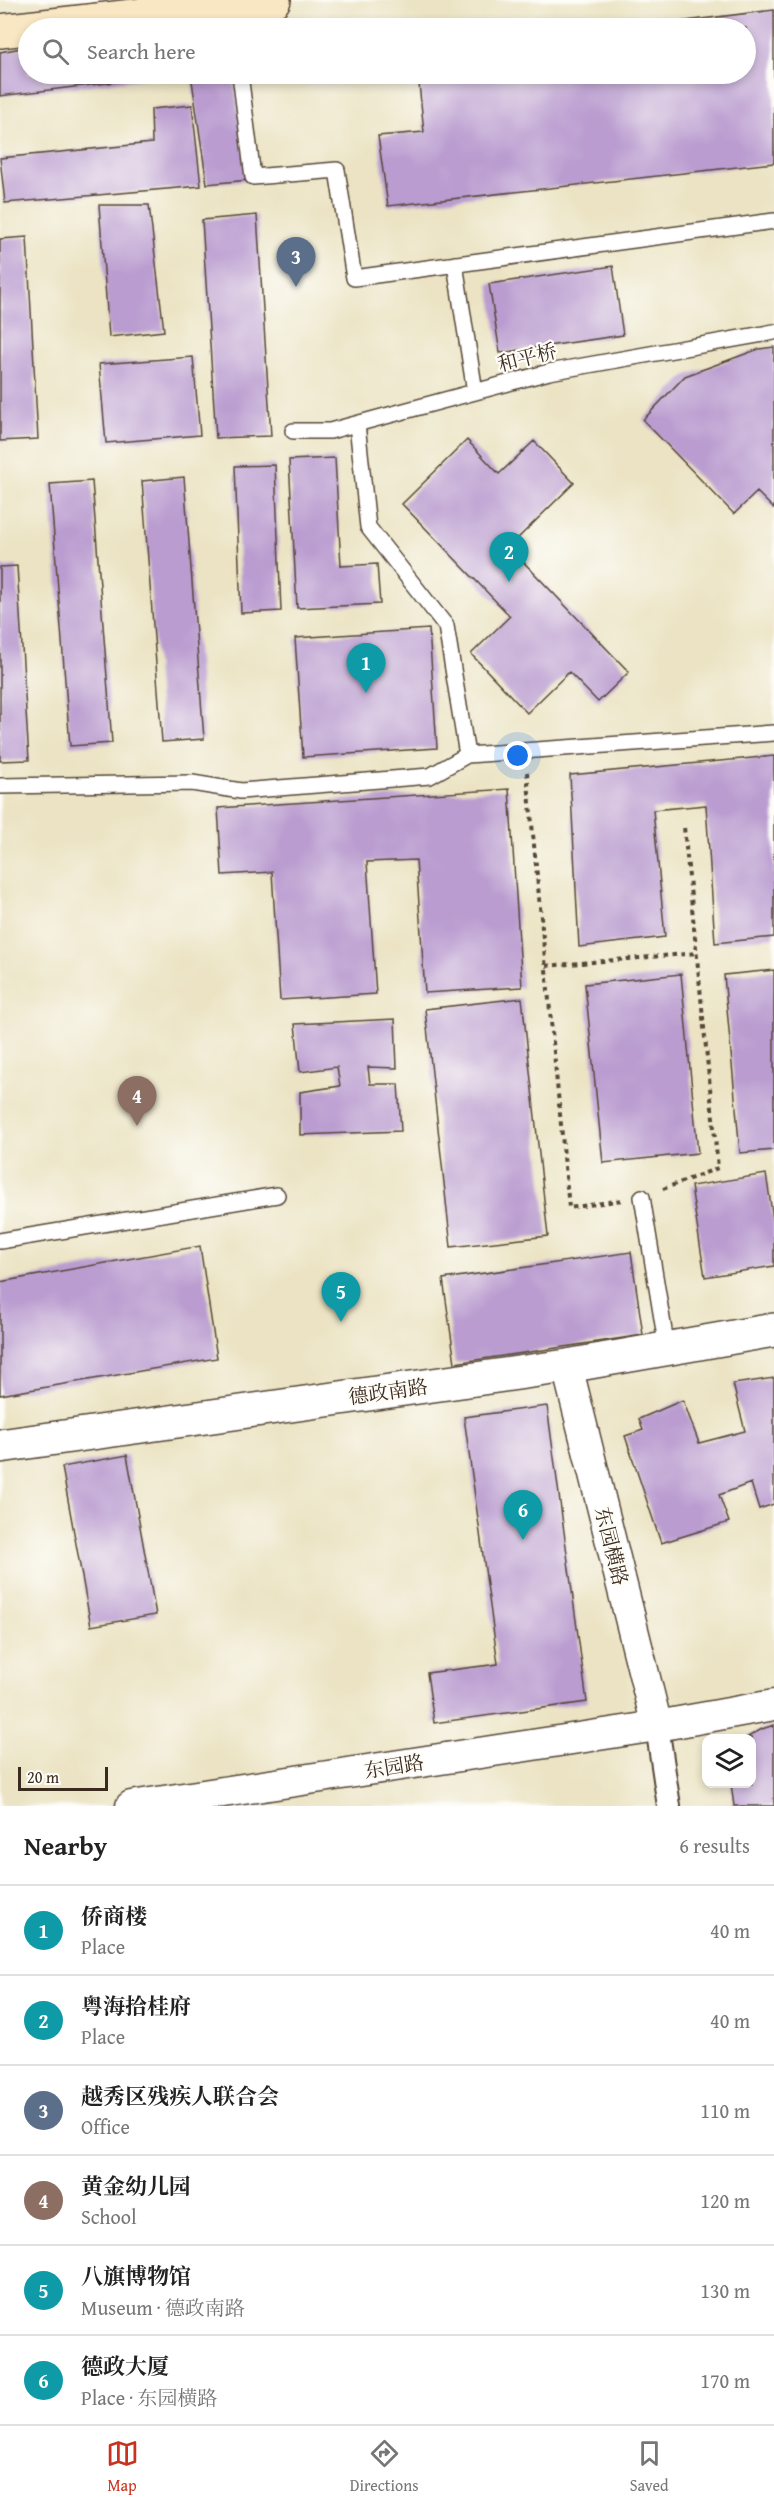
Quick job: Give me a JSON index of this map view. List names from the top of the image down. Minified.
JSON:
{"streets":{"street":["德政南路","东园横路","东园路"],"lane":["和平桥"]},"crossings":[["德政南路","东园横路"],["东园横路","东园路"]],"scale_bar":"20 m","page":{"search":"Search here","pins":["3","2","1","4","5","6"],"scale":"20 m","heading":["Nearby","6 results"],"list":[{"mark":"1","name":"侨商楼","note":"Place","value":"40 m"},{"mark":"2","name":"粤海拾桂府","note":"Place","value":"40 m"},{"mark":"3","name":"越秀区残疾人联合会","note":"Office","value":"110 m"},{"mark":"4","name":"黄金幼儿园","note":"School","value":"120 m"},{"mark":"5","name":"八旗博物馆","note":"Museum · 德政南路","value":"130 m"},{"mark":"6","name":"德政大厦","note":"Place · 东园横路","value":"170 m"}],"nav":["Map","Directions","Saved"]}}
